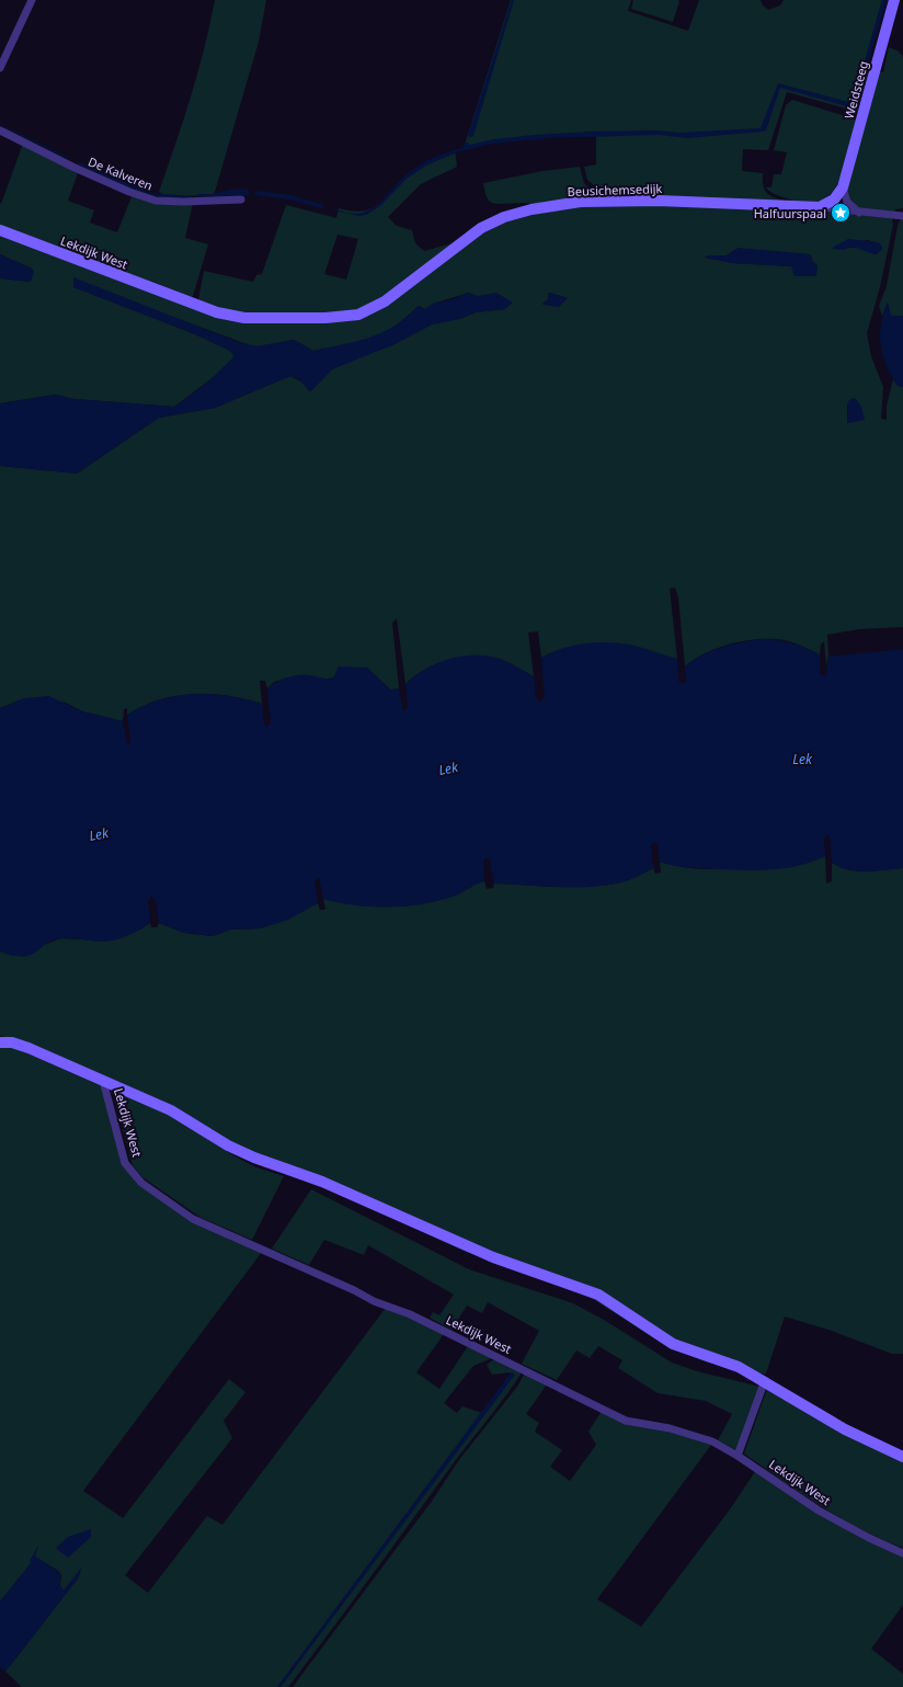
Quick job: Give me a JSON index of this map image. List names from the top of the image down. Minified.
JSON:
{"streets":{"street":["Weidsteeg","De Kalveren","Beusichemsedijk","Lekdijk West"]},"crossings":[["Weidsteeg","Beusichemsedijk"],["Beusichemsedijk","Lekdijk West"]],"water":["Lek"],"places":{"place":["Halfuurspaal"]}}
